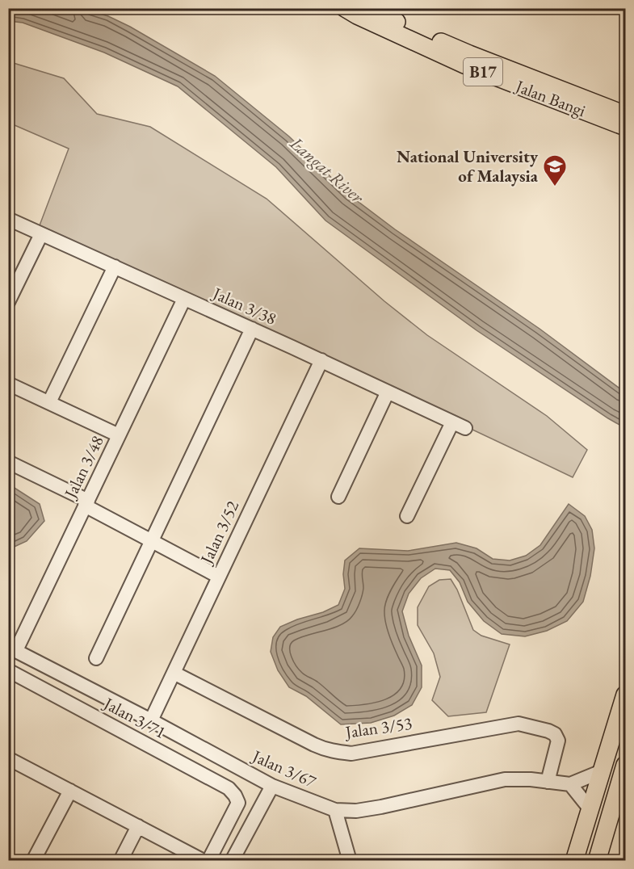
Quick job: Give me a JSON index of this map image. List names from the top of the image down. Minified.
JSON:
{"streets":{"main road":["B17","Jalan Bangi"],"street":["Jalan 3/38","Jalan 3/48","Jalan 3/52","Jalan 3/71","Jalan 3/53","Jalan 3/67"]},"crossings":[["Jalan 3/38","Jalan 3/48"],["Jalan 3/38","Jalan 3/52"],["Jalan 3/48","Jalan 3/67"],["Jalan 3/52","Jalan 3/53"],["Jalan 3/52","Jalan 3/67"],["Jalan 3/53","Jalan 3/67"]],"water":["Langat River"],"places":{"school or university":["National University of Malaysia"]}}
